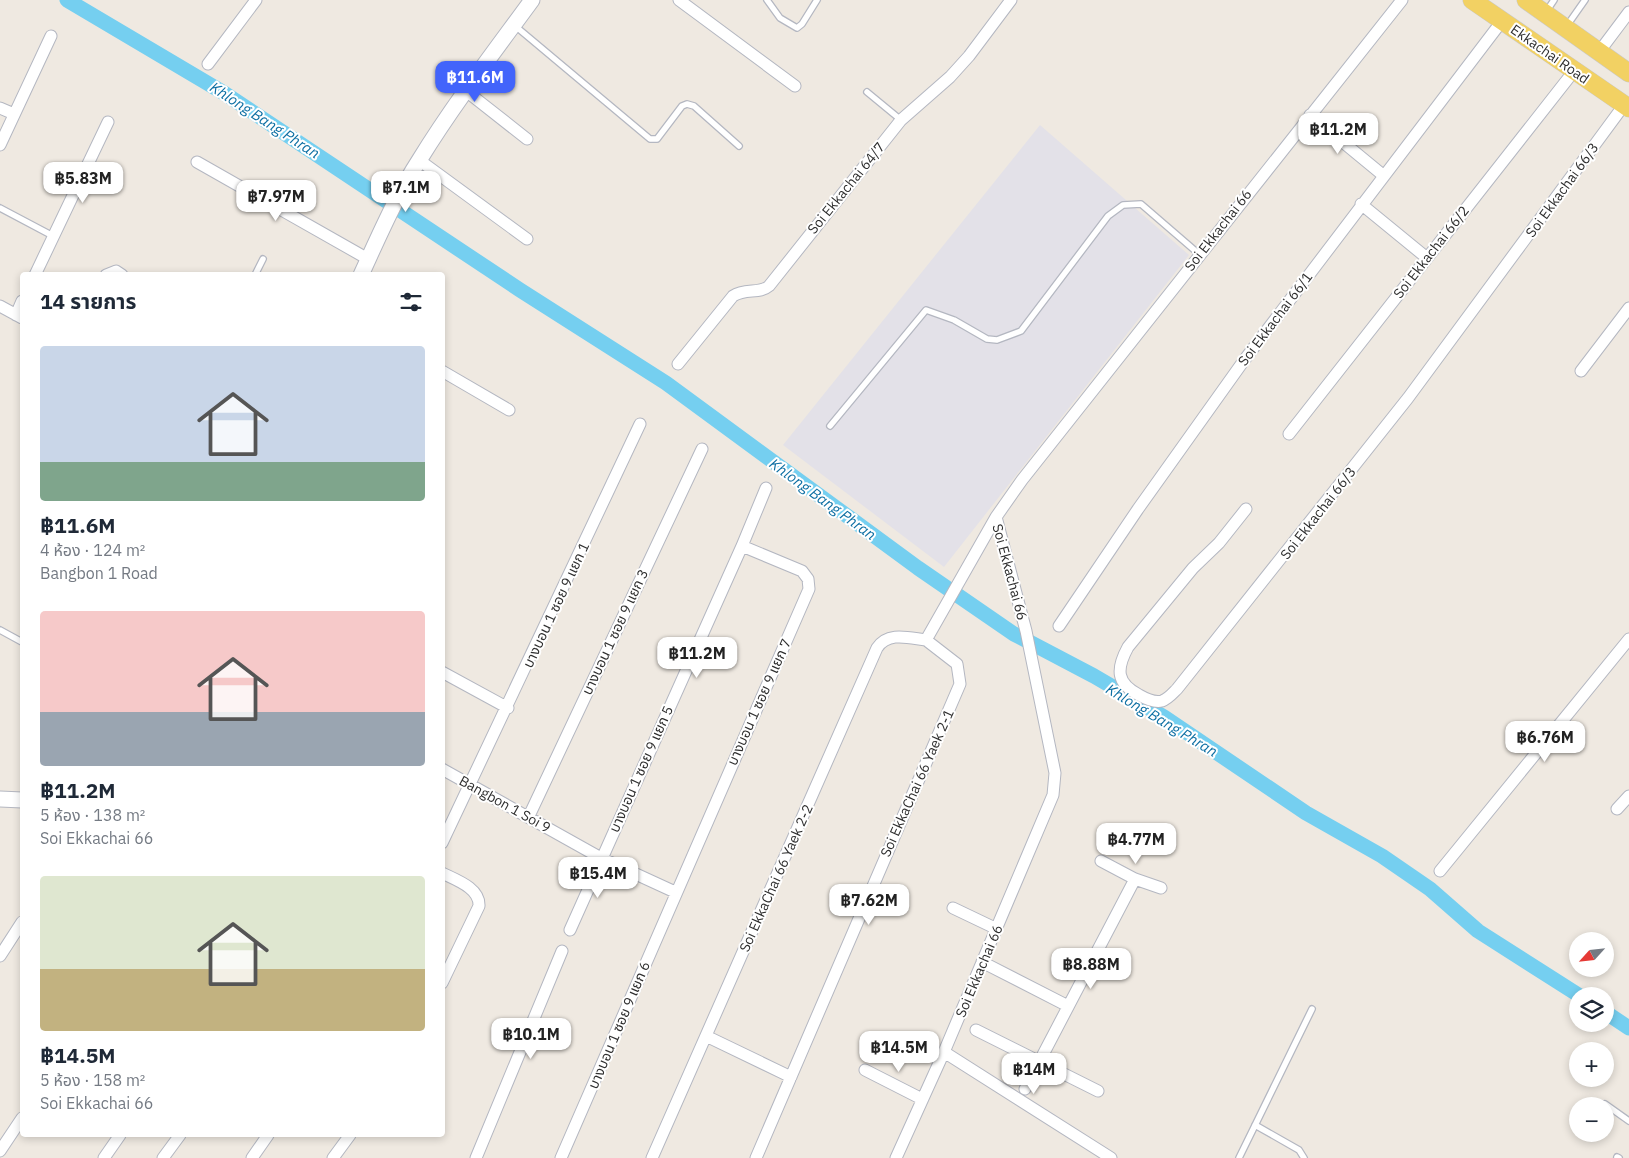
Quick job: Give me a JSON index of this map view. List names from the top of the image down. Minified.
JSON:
{"streets":{"main road":["Ekkachai Road"],"street":["Soi Ekkachai 64/7","Soi Ekkachai 66/3","Soi Ekkachai 66","Soi Ekkachai 66/2","Soi Ekkachai 66/1","บางบอน 1 ซอย 9 แยก 1","บางบอน 1 ซอย 9 แยก 3","บางบอน 1 ซอย 9 แยก 7","บางบอน 1 ซอย 9 แยก 5","Soi EkkaChai 66 Yaek 2-1","Bangbon 1 Soi 9","Soi EkkaChai 66 Yaek 2-2","บางบอน 1 ซอย 9 แยก 6"]},"crossings":[["Ekkachai Road","Soi Ekkachai 66/3"],["Ekkachai Road","Soi Ekkachai 66/2"],["Ekkachai Road","Soi Ekkachai 66/1"],["บางบอน 1 ซอย 9 แยก 1","Bangbon 1 Soi 9"],["บางบอน 1 ซอย 9 แยก 3","Bangbon 1 Soi 9"],["บางบอน 1 ซอย 9 แยก 7","บางบอน 1 ซอย 9 แยก 5"],["บางบอน 1 ซอย 9 แยก 7","Bangbon 1 Soi 9"],["บางบอน 1 ซอย 9 แยก 7","บางบอน 1 ซอย 9 แยก 6"],["บางบอน 1 ซอย 9 แยก 5","Bangbon 1 Soi 9"],["Soi EkkaChai 66 Yaek 2-1","Soi EkkaChai 66 Yaek 2-2"],["Bangbon 1 Soi 9","บางบอน 1 ซอย 9 แยก 6"]],"water":["Khlong Bang Phran"],"north":"bottom left","page":{"price":["฿11.6M","฿11.2M","฿5.83M","฿7.1M","฿7.97M","฿11.2M","฿6.76M","฿4.77M","฿15.4M","฿7.62M","฿8.88M","฿10.1M","฿14.5M","฿14M"],"heading":"14 รายการ","list":[{"name":"฿11.6M","note":"4 ห้อง · 124 m² · Bangbon 1 Road"},{"name":"฿11.2M","note":"5 ห้อง · 138 m² · Soi Ekkachai 66"},{"name":"฿14.5M","note":"5 ห้อง · 158 m² · Soi Ekkachai 66"}],"map_buttons":["+","−"]}}
